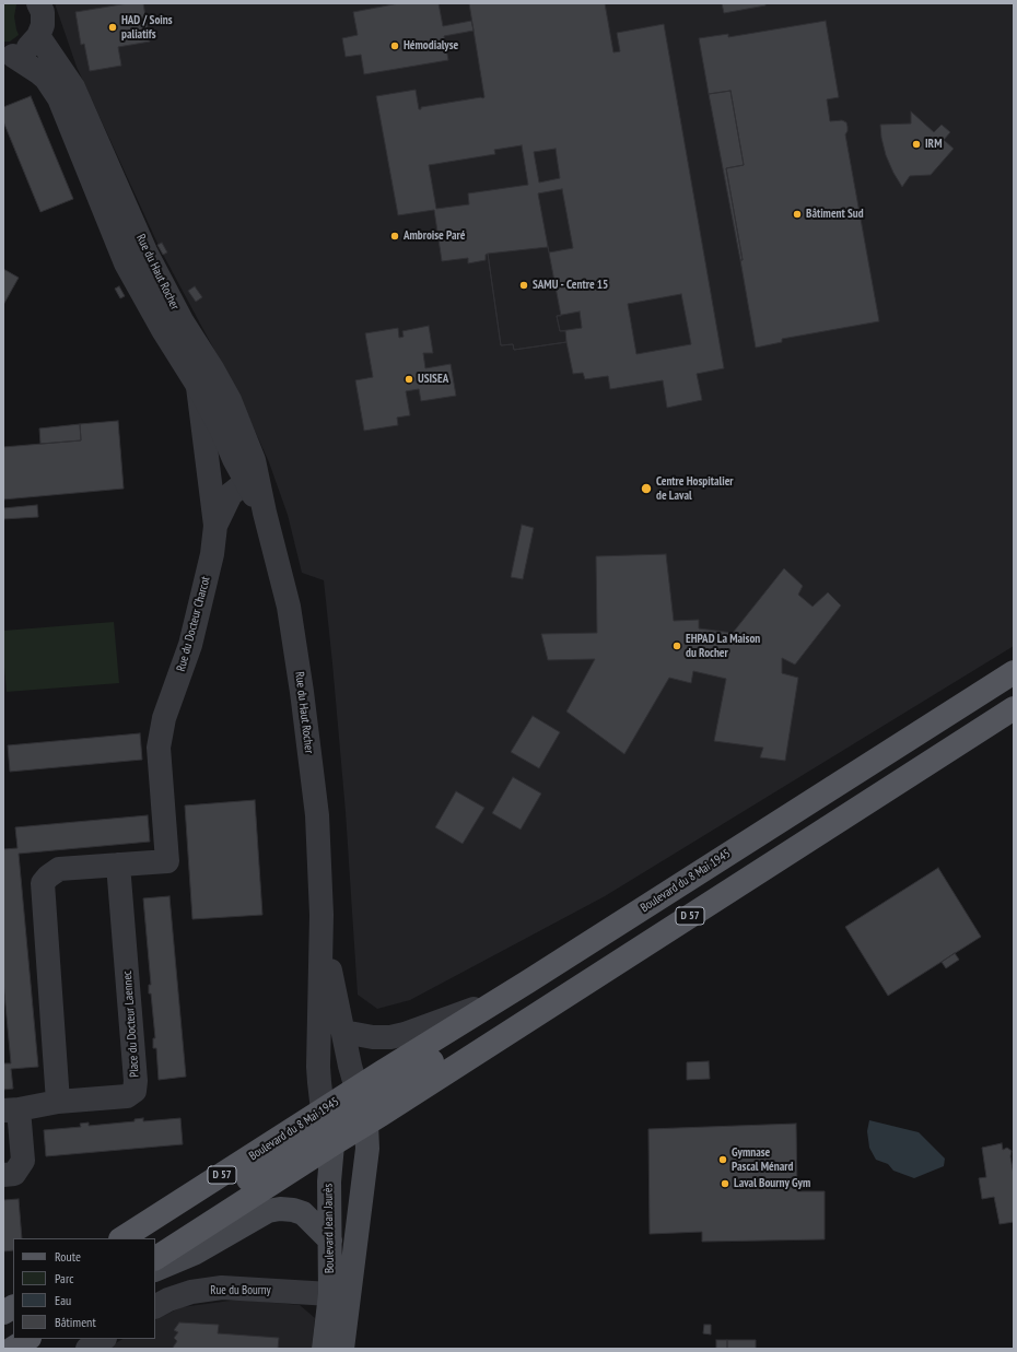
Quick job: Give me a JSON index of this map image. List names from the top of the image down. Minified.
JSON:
{"streets":{"main road":["Boulevard du 8 Mai 1945","D 57","Boulevard Jean Jaurès"],"street":["Rue du Haut Rocher","Rue du Docteur Charcot","Place du Docteur Laennec","Rue du Bourny"]},"crossings":[["Rue du Haut Rocher","Rue du Docteur Charcot"],["Rue du Haut Rocher","Boulevard du 8 Mai 1945"],["Rue du Haut Rocher","Boulevard Jean Jaurès"],["Rue du Docteur Charcot","Place du Docteur Laennec"],["Boulevard du 8 Mai 1945","Boulevard Jean Jaurès"],["Boulevard Jean Jaurès","Rue du Bourny"]],"places":["HAD / Soins paliatifs","Hémodialyse","IRM","Bâtiment Sud","Ambroise Paré","SAMU - Centre 15","USISEA","Centre Hospitalier de Laval","EHPAD La Maison du Rocher","Gymnase Pascal Ménard","Laval Bourny Gym"],"legend":["Route","Parc","Eau","Bâtiment"]}
